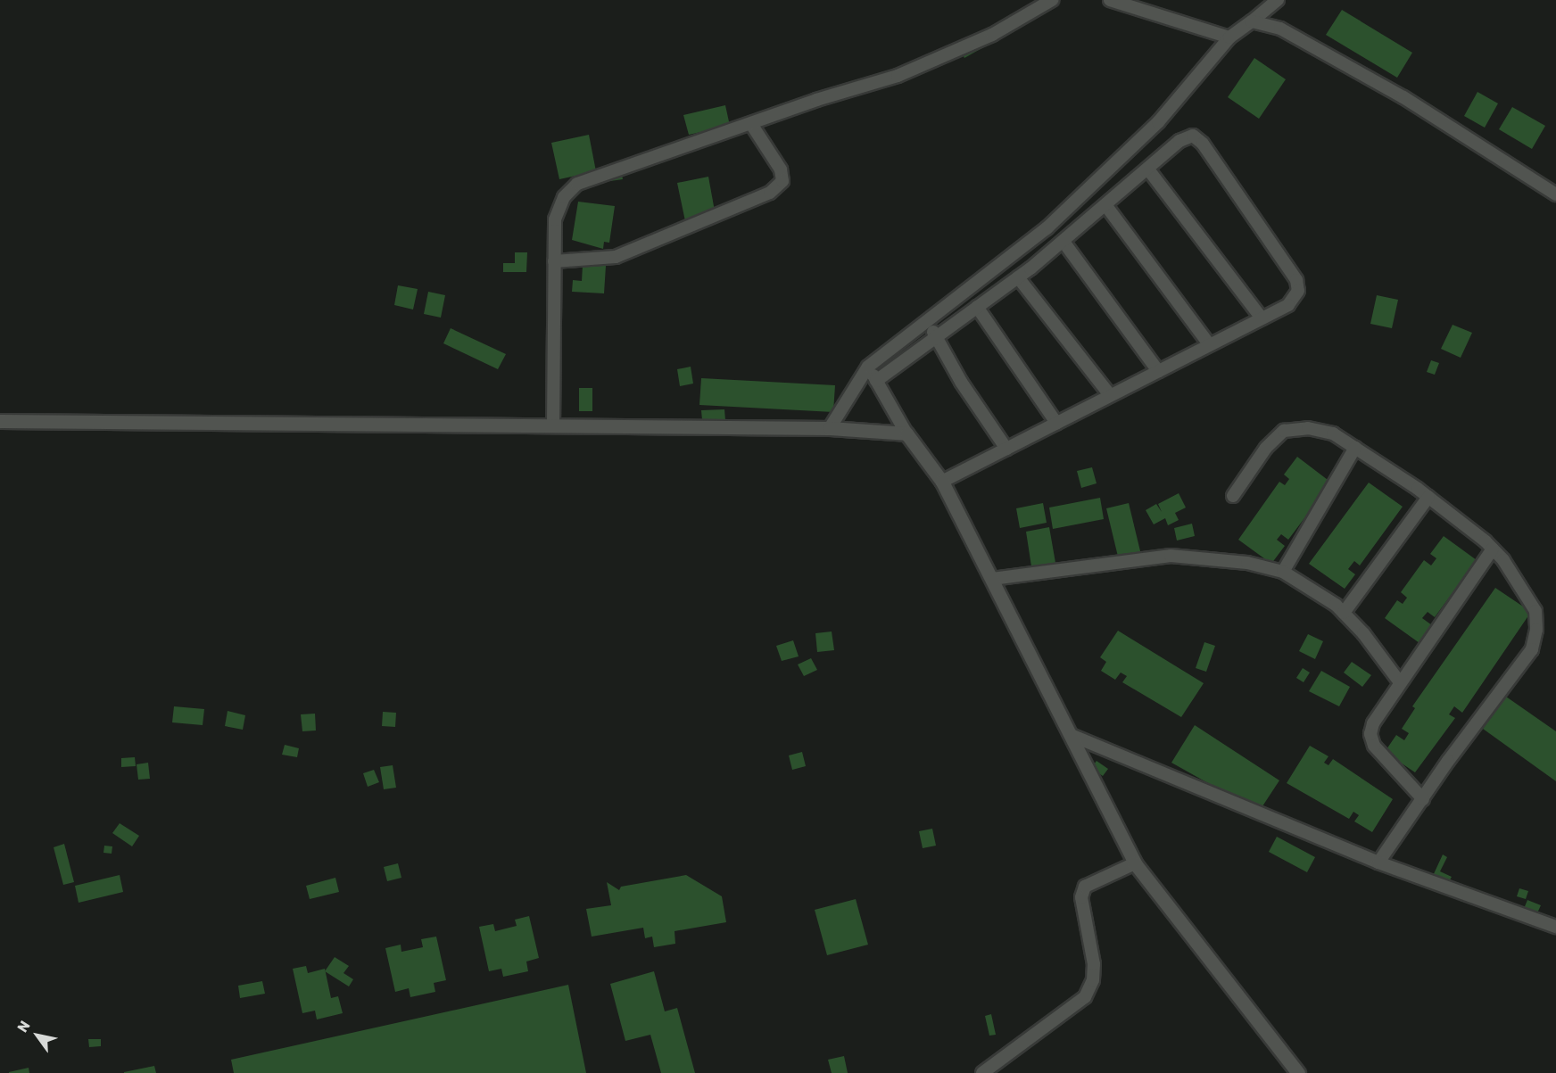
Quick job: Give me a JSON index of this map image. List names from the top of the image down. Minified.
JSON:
{"north":"top left"}
